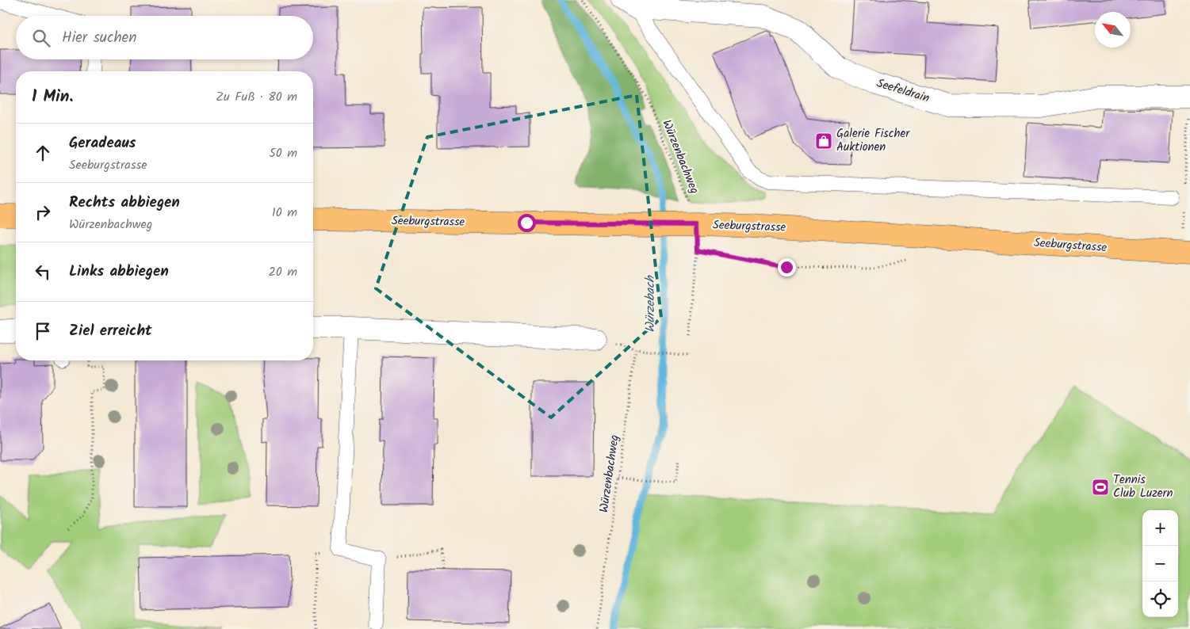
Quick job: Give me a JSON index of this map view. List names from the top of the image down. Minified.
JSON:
{"streets":{"main road":["Seeburgstrasse"],"street":["Seefeldrain"],"path":["Würzenbachweg"]},"crossings":[["Würzenbachweg","Seeburgstrasse"]],"water":["Würzebach"],"places":{"shop":["Galerie Fischer Auktionen"],"sports":["Tennis Club Luzern"]},"north":"top left","page":{"search":"Hier suchen","heading":["1 Min.","Zu Fuß · 80 m"],"list":[["Geradeaus","Seeburgstrasse","50 m"],["Rechts abbiegen","Würzenbachweg","10 m"],["Links abbiegen","20 m"],"Ziel erreicht"],"map_buttons":["+","−"]}}
